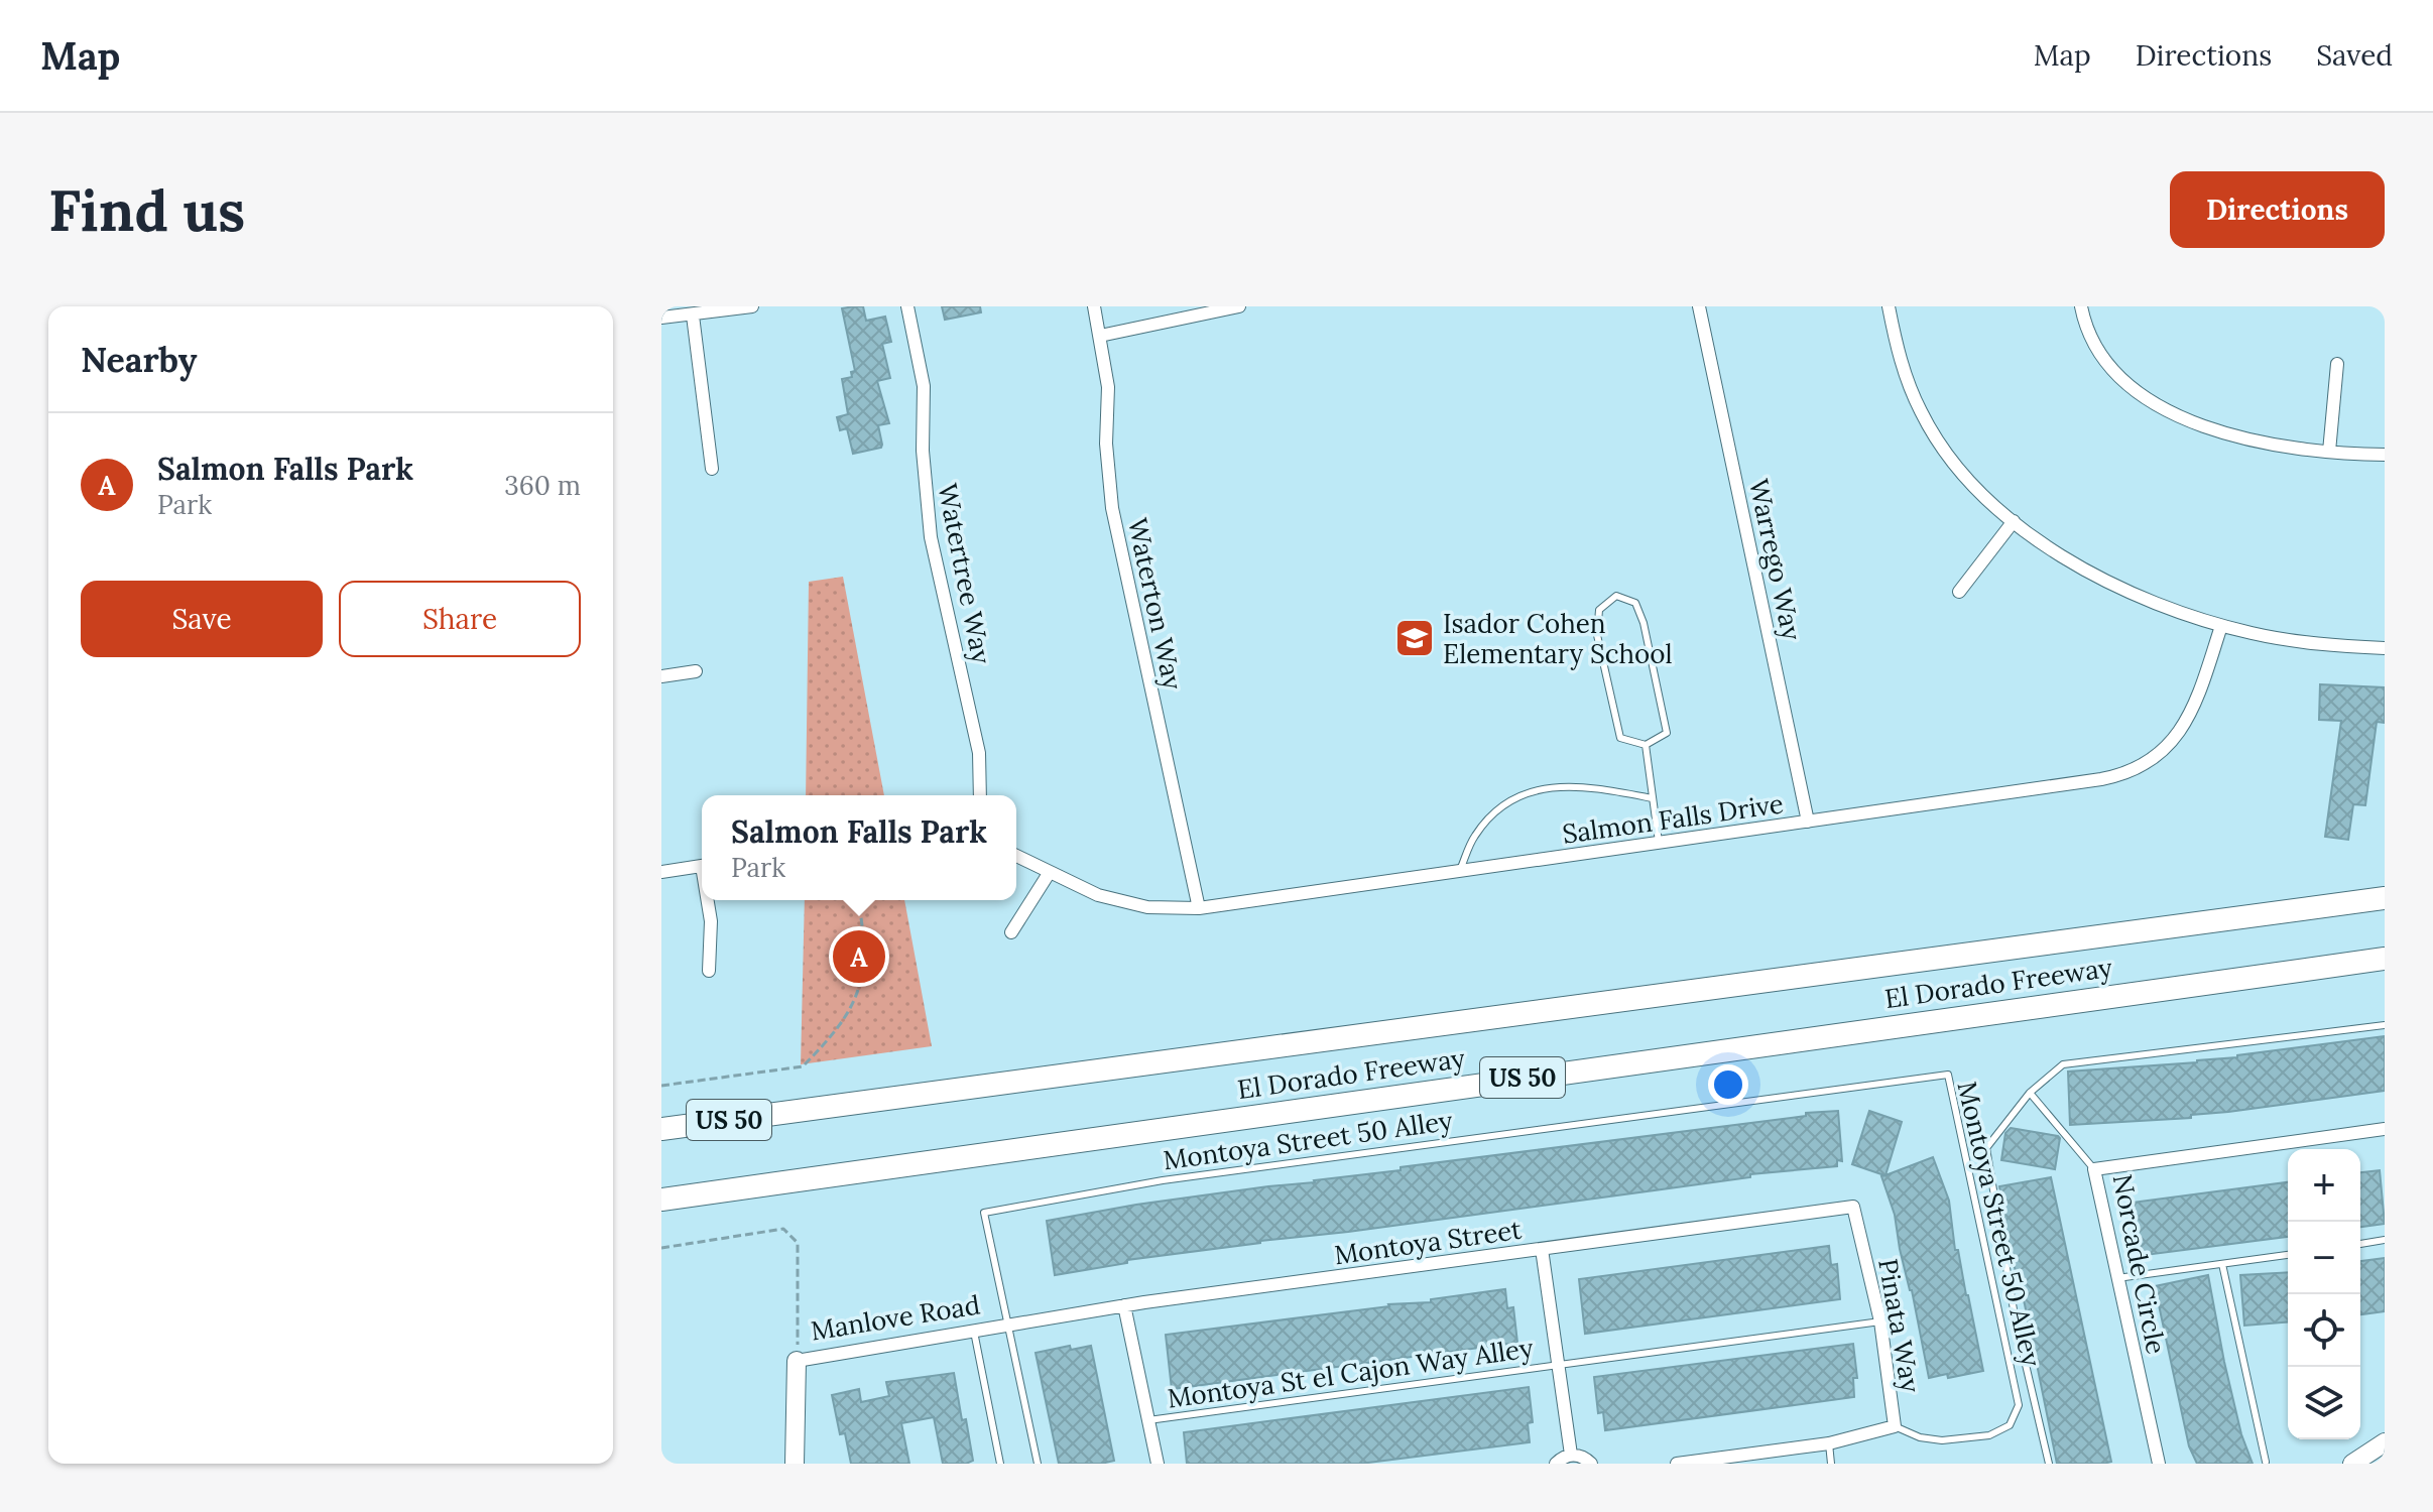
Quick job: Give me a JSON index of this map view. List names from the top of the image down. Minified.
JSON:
{"streets":{"highway":["El Dorado Freeway","US 50"],"street":["Warrego Way","Watertree Way","Waterton Way","Salmon Falls Drive","Montoya Street","Norcade Circle","Manlove Road","Pinata Way"],"lane":["Montoya Street 50 Alley","Montoya St el Cajon Way Alley"]},"crossings":[["Warrego Way","Salmon Falls Drive"],["Waterton Way","Salmon Falls Drive"],["Montoya Street 50 Alley","Montoya Street"],["Montoya Street 50 Alley","Manlove Road"],["Montoya Street 50 Alley","Pinata Way"],["Montoya Street","Manlove Road"],["Montoya Street","Pinata Way"],["Pinata Way","Montoya St el Cajon Way Alley"]],"places":{"school or university":["Isador Cohen Elementary School"]},"page":{"header":"Map","nav":["Map","Directions","Saved"],"buttons":["Directions",["Save","Share"]],"title":"Find us","heading":"Nearby","list":[{"mark":"A","name":"Salmon Falls Park","note":"Park","value":"360 m"}],"popup":["Salmon Falls Park","Park"],"pins":"A","map_buttons":["+","−"]}}
